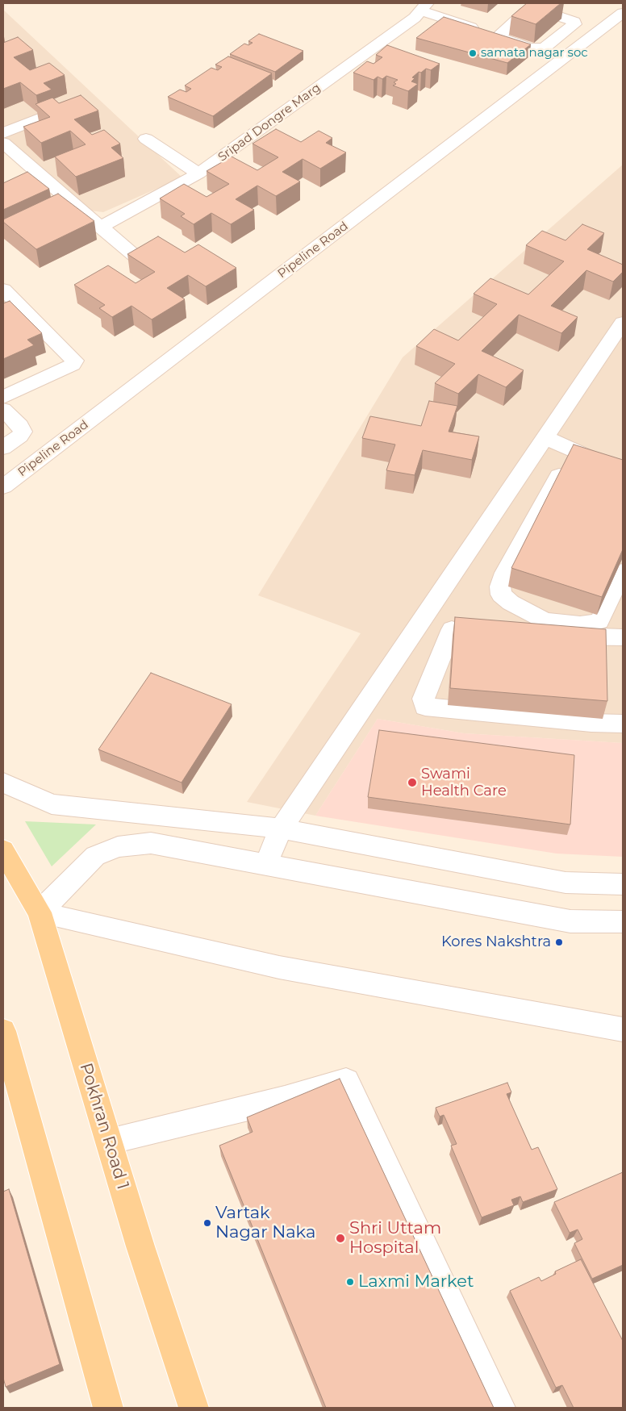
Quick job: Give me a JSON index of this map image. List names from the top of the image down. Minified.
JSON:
{"streets":{"main road":["Pokhran Road 1"],"street":["Sripad Dongre Marg","Pipeline Road"]},"places":["samata nagar soc","Swami Health Care","Kores Nakshtra","Vartak Nagar Naka","Shri Uttam Hospital","Laxmi Market"]}
